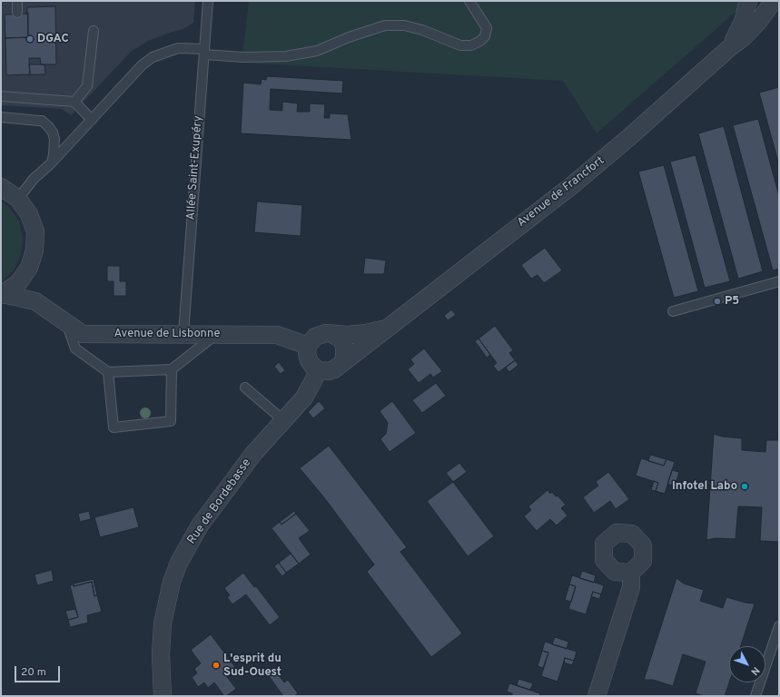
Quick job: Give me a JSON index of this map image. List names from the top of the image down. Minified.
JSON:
{"streets":{"street":["Avenue de Francfort","Avenue de Lisbonne","Rue de Bordebasse"],"lane":["Allée Saint-Exupéry"]},"crossings":[["Allée Saint-Exupéry","Avenue de Lisbonne"],["Avenue de Francfort","Avenue de Lisbonne"],["Avenue de Francfort","Rue de Bordebasse"],["Avenue de Lisbonne","Rue de Bordebasse"]],"places":["DGAC","P5","Infotel Labo","L'esprit du Sud-Ouest"],"scale_bar":"20 m","north":"bottom right"}
